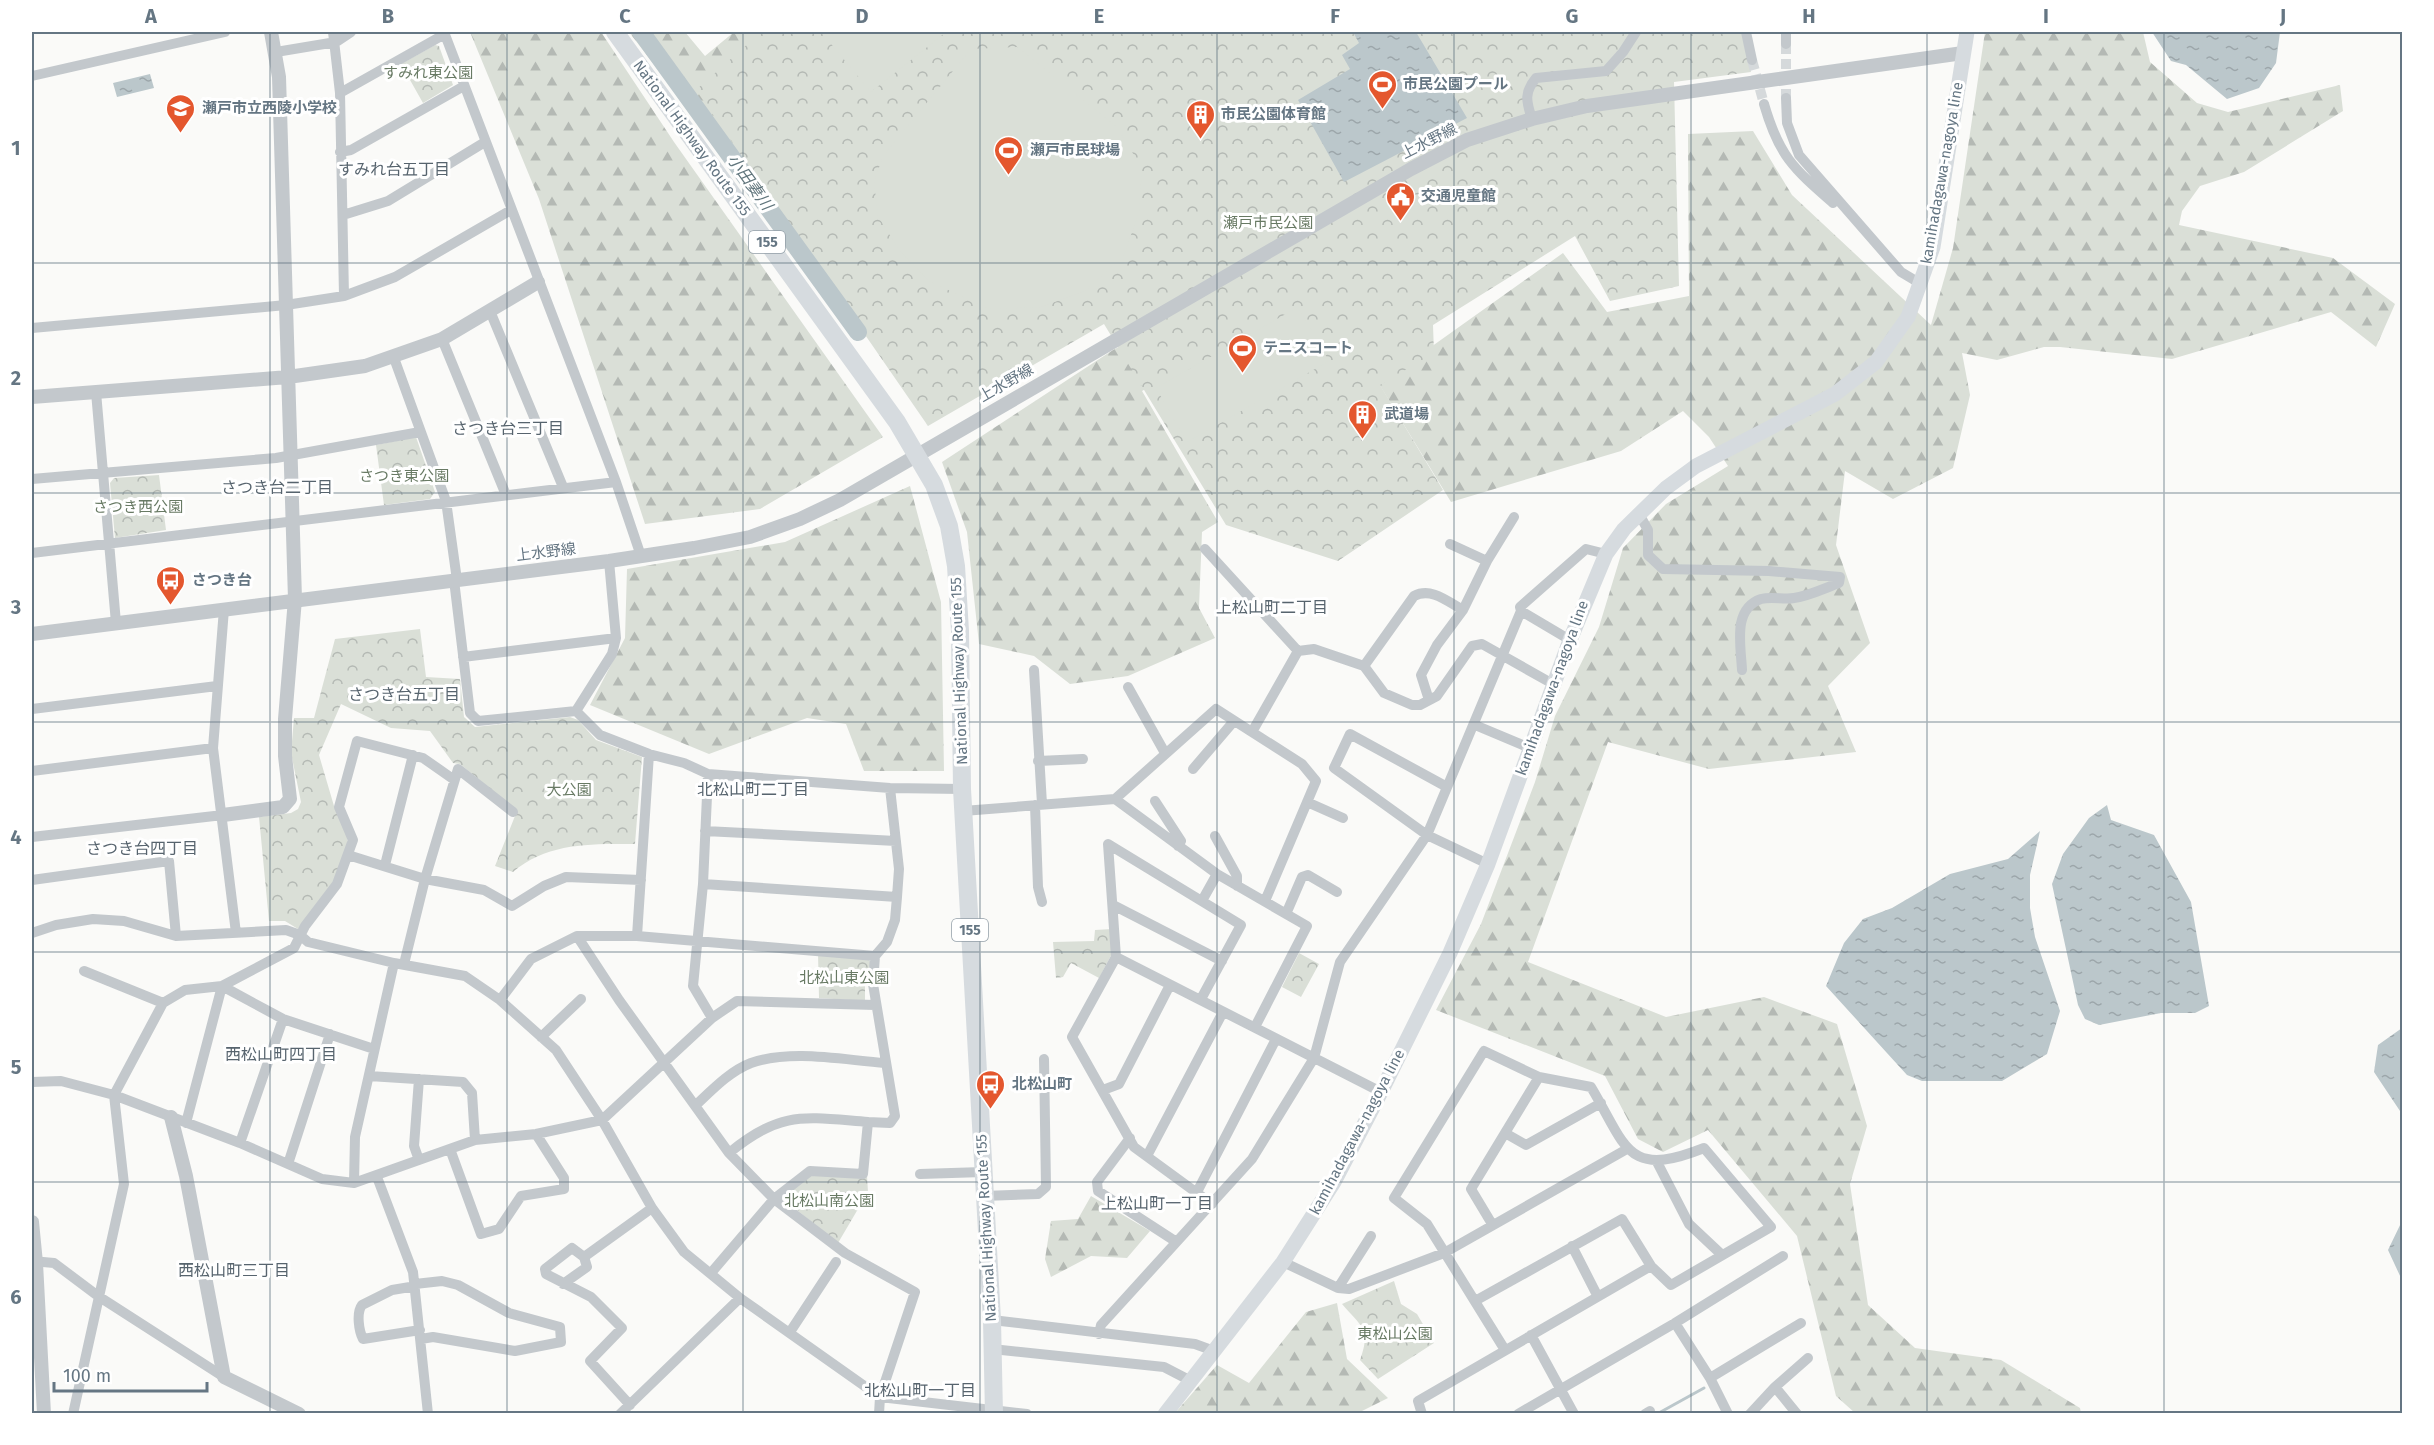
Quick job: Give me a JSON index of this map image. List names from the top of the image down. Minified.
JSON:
{"streets":{"highway":["National Highway Route 155","155"],"main road":["kamihadagawa-nagoya line"],"street":["上水野線"]},"crossings":[["National Highway Route 155","上水野線"],["上水野線","kamihadagawa-nagoya line"]],"districts":["すみれ台五丁目","さつき台三丁目","さつき台二丁目","上松山町二丁目","さつき台五丁目","北松山町二丁目","さつき台四丁目","西松山町四丁目","上松山町一丁目","西松山町三丁目","北松山町一丁目"],"water":["小田妻川"],"parks":["すみれ東公園","瀬戸市民公園","さつき東公園","さつき西公園","大公園","北松山東公園","北松山南公園","東松山公園"],"places":{"sports":["市民公園プール","瀬戸市民球場","テニスコート"],"school or university":["瀬戸市立西陵小学校"],"building":["市民公園体育館","武道場"],"public building":["交通児童館"],"bus stop":["さつき台","北松山町"]},"scale_bar":"100 m","grid":{"columns":["A","B","C","D","E","F","G","H","I","J"],"rows":["1","2","3","4","5","6"]}}
